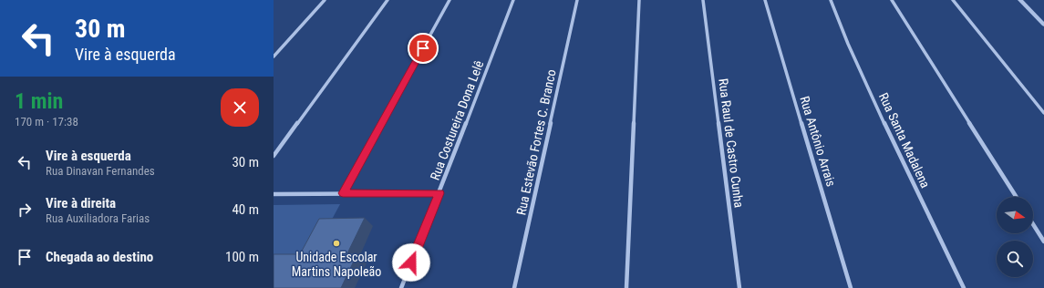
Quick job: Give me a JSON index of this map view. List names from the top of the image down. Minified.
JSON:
{"streets":{"street":["Rua Costureira Dona Lelê","Rua Santa Madalena","Rua Antônio Arrais","Rua Estevão Fortes C. Branco","Rua Raul de Castro Cunha"]},"places":["Unidade Escolar Martins Napoleão"],"north":"right","page":{"turn":["30 m","Vire à esquerda"],"heading":["1 min","170 m · 17:38"],"list":[{"name":"Vire à esquerda","note":"Rua Dinavan Fernandes","value":"30 m"},{"name":"Vire à direita","note":"Rua Auxiliadora Farias","value":"40 m"},{"name":"Chegada ao destino","value":"100 m"}]}}
